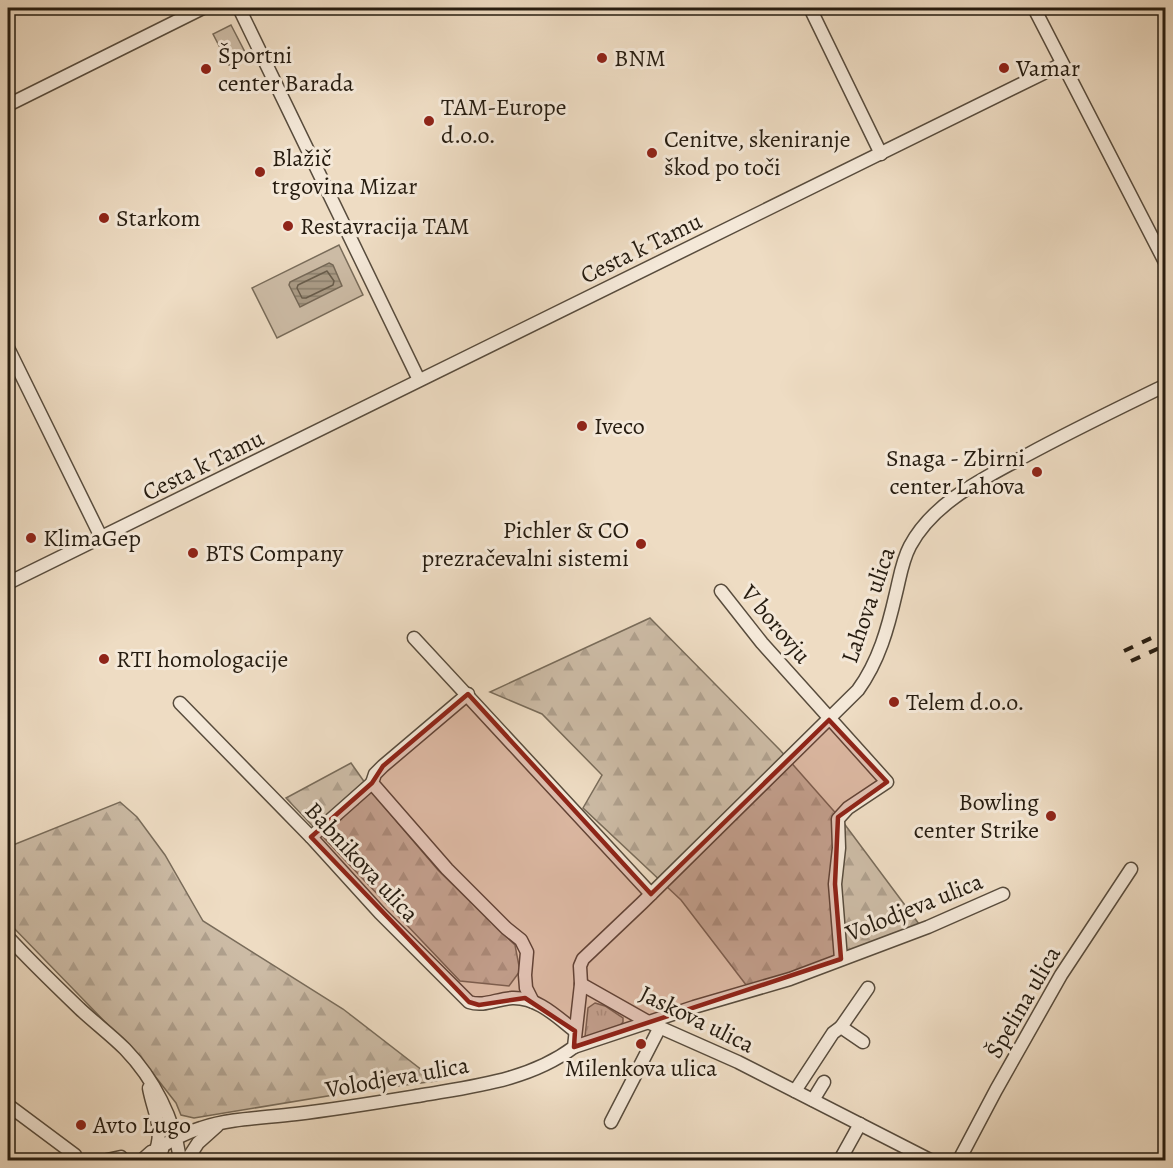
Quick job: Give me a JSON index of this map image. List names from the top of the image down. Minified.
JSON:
{"streets":{"street":["Cesta k Tamu","Lahova ulica","V borovju","Babnikova ulica","Volodjeva ulica","Špelina ulica","Jaskova ulica"]},"crossings":[["Lahova ulica","V borovju"],["Lahova ulica","Jaskova ulica"],["V borovju","Volodjeva ulica"],["Volodjeva ulica","Jaskova ulica"]],"places":["BNM","Vamar","Športni center Barada","TAM-Europe d.o.o.","Cenitve, skeniranje škod po toči","Blažič trgovina Mizar","Starkom","Restavracija TAM","Iveco","Snaga - Zbirni center Lahova","KlimaGep","Pichler & CO prezračevalni sistemi","BTS Company","RTI homologacije","Telem d.o.o.","Bowling center Strike","Milenkova ulica","Avto Lugo"]}
